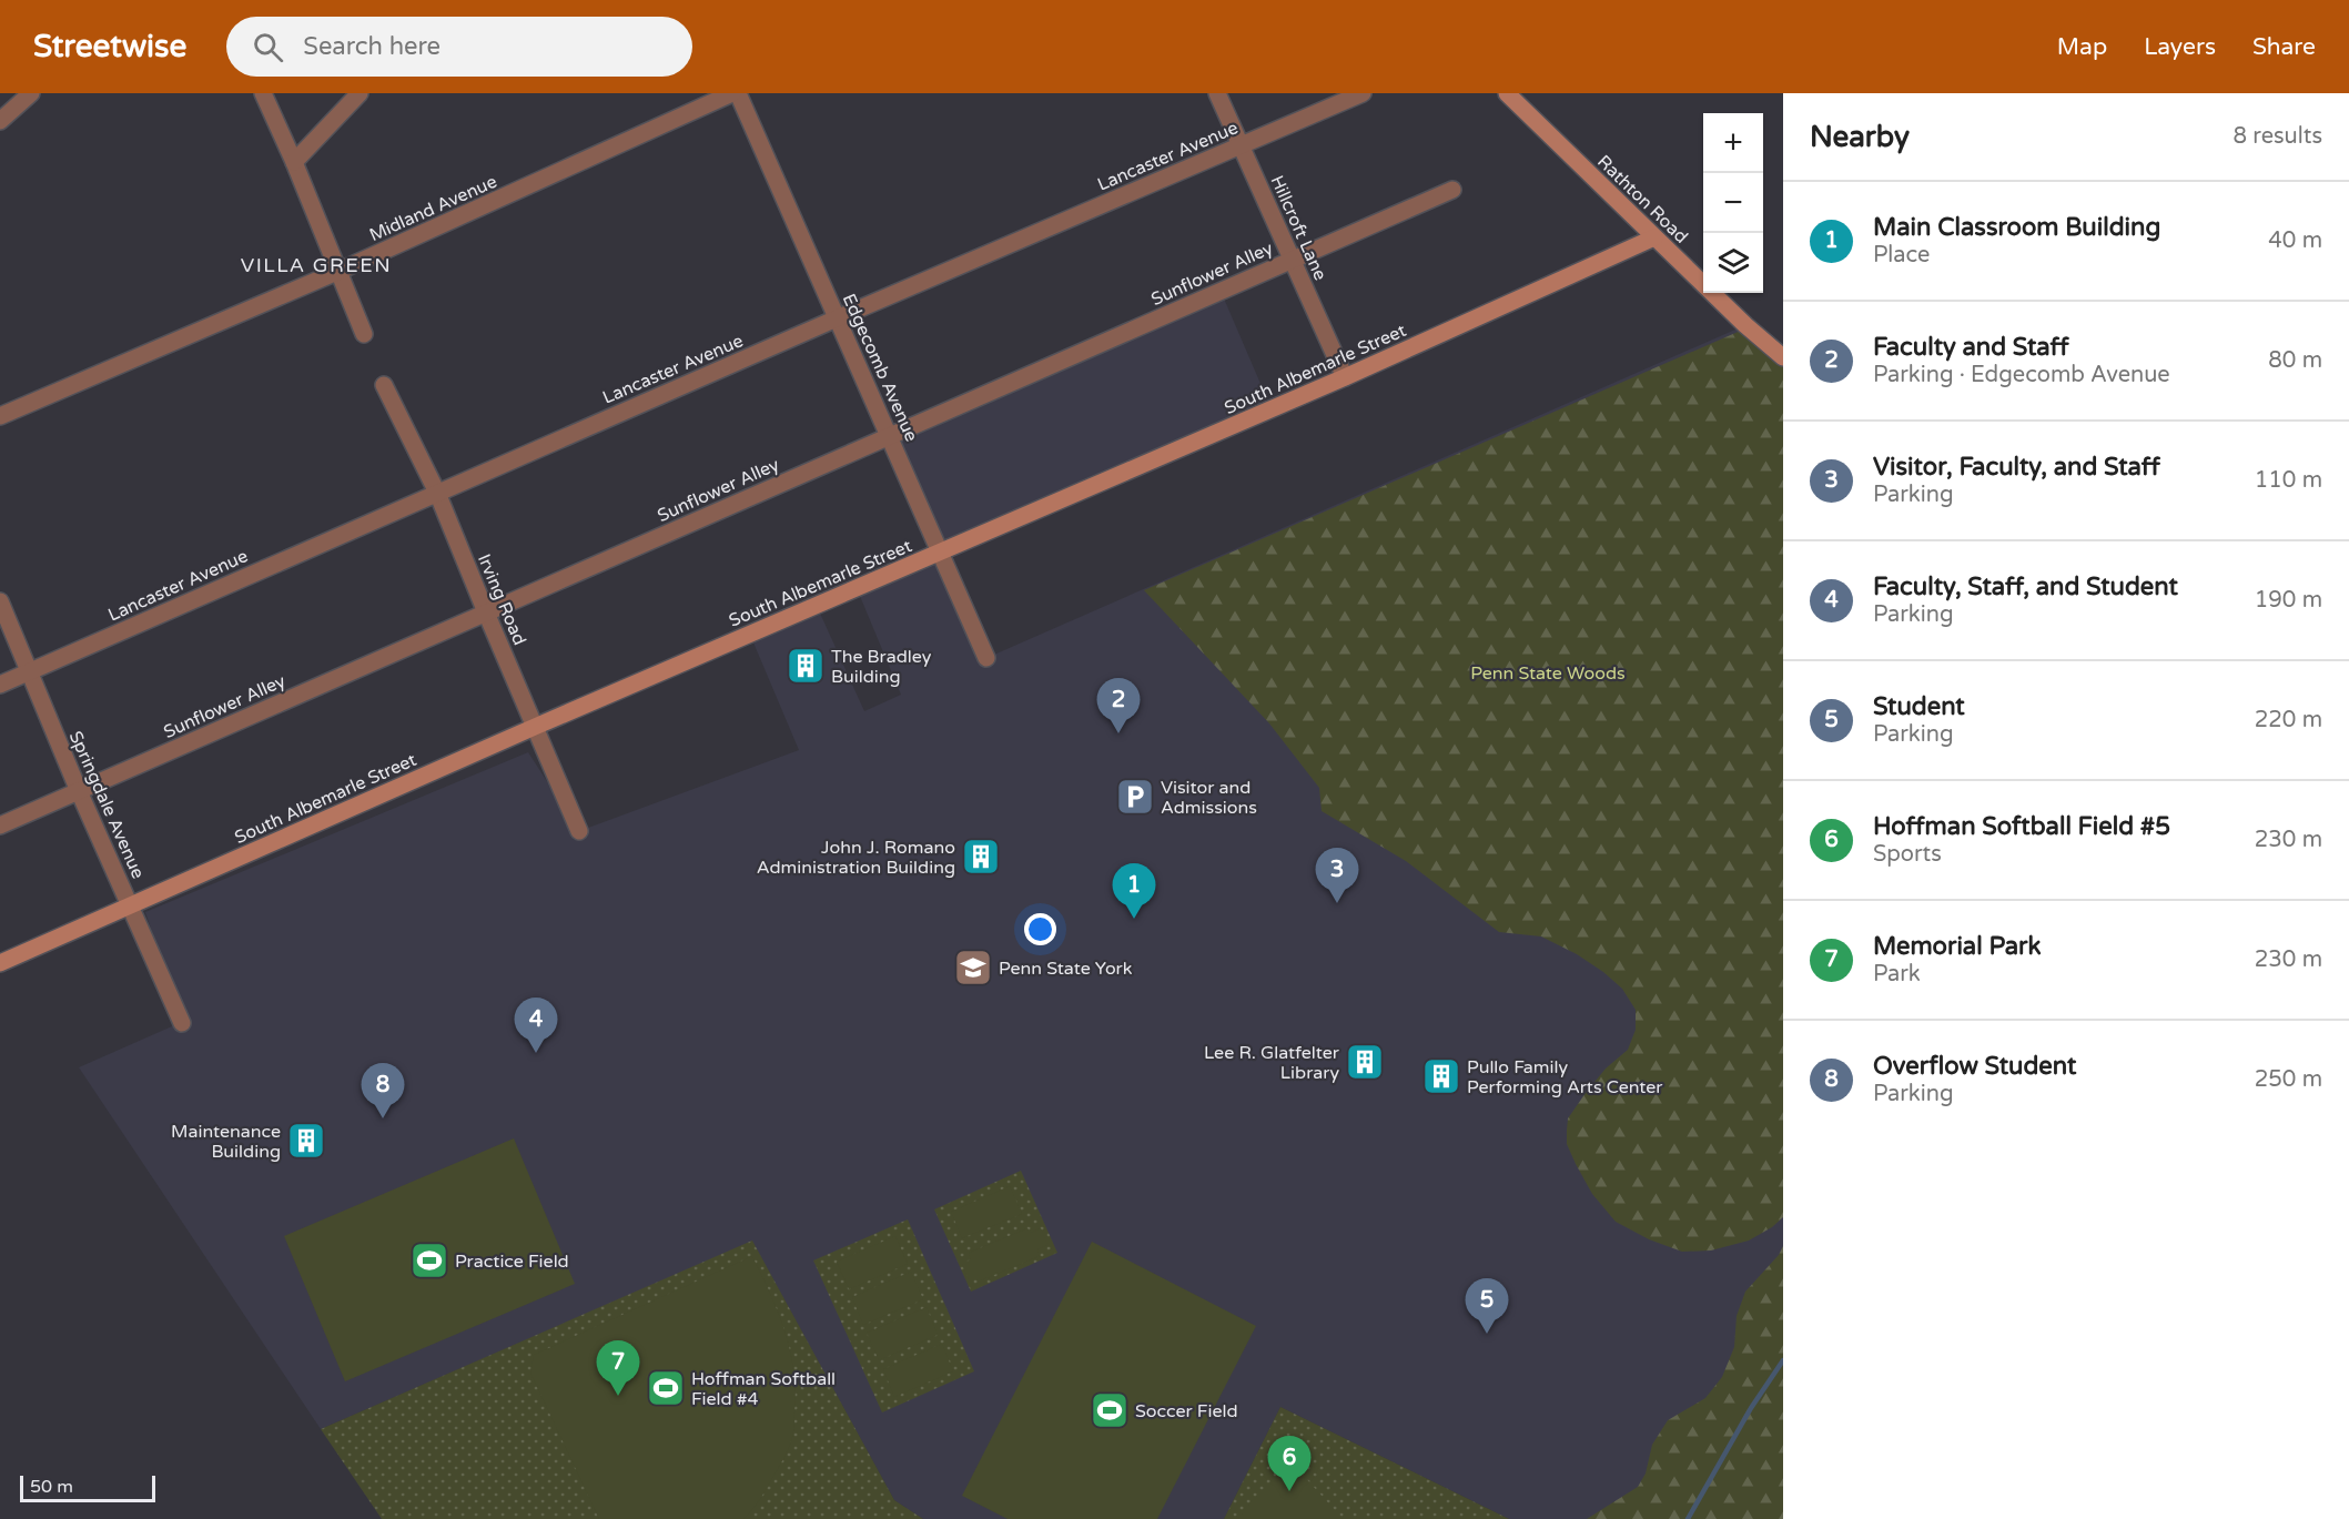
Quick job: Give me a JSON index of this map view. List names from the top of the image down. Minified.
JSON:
{"streets":{"street":["Lancaster Avenue","Rathton Road","Midland Avenue","Hillcroft Lane","Sunflower Alley","Edgecomb Avenue","South Albemarle Street","Irving Road","Springdale Avenue"]},"crossings":[["Lancaster Avenue","Hillcroft Lane"],["Lancaster Avenue","Edgecomb Avenue"],["Lancaster Avenue","Irving Road"],["Lancaster Avenue","Springdale Avenue"],["Rathton Road","South Albemarle Street"],["Hillcroft Lane","Sunflower Alley"],["Hillcroft Lane","South Albemarle Street"],["Sunflower Alley","Edgecomb Avenue"],["Sunflower Alley","Irving Road"],["Sunflower Alley","Springdale Avenue"],["Edgecomb Avenue","South Albemarle Street"],["South Albemarle Street","Irving Road"],["South Albemarle Street","Springdale Avenue"]],"districts":["VILLA GREEN"],"parks":["Penn State Woods"],"places":{"building":["The Bradley Building","John J. Romano Administration Building","Lee R. Glatfelter Library","Pullo Family Performing Arts Center","Maintenance Building"],"parking":["Visitor and Admissions"],"school or university":["Penn State York"],"sports":["Practice Field","Hoffman Softball Field #4","Soccer Field"]},"scale_bar":"50 m","page":{"header":"Streetwise","search":"Search here","nav":["Map","Layers","Share"],"heading":["Nearby","8 results"],"map_buttons":["+","−"],"list":[{"mark":"1","name":"Main Classroom Building","note":"Place","value":"40 m"},{"mark":"2","name":"Faculty and Staff","note":"Parking · Edgecomb Avenue","value":"80 m"},{"mark":"3","name":"Visitor, Faculty, and Staff","note":"Parking","value":"110 m"},{"mark":"4","name":"Faculty, Staff, and Student","note":"Parking","value":"190 m"},{"mark":"5","name":"Student","note":"Parking","value":"220 m"},{"mark":"6","name":"Hoffman Softball Field #5","note":"Sports","value":"230 m"},{"mark":"7","name":"Memorial Park","note":"Park","value":"230 m"},{"mark":"8","name":"Overflow Student","note":"Parking","value":"250 m"}],"pins":["2","3","1","4","8","5","7","6"],"scale":"50 m"}}
